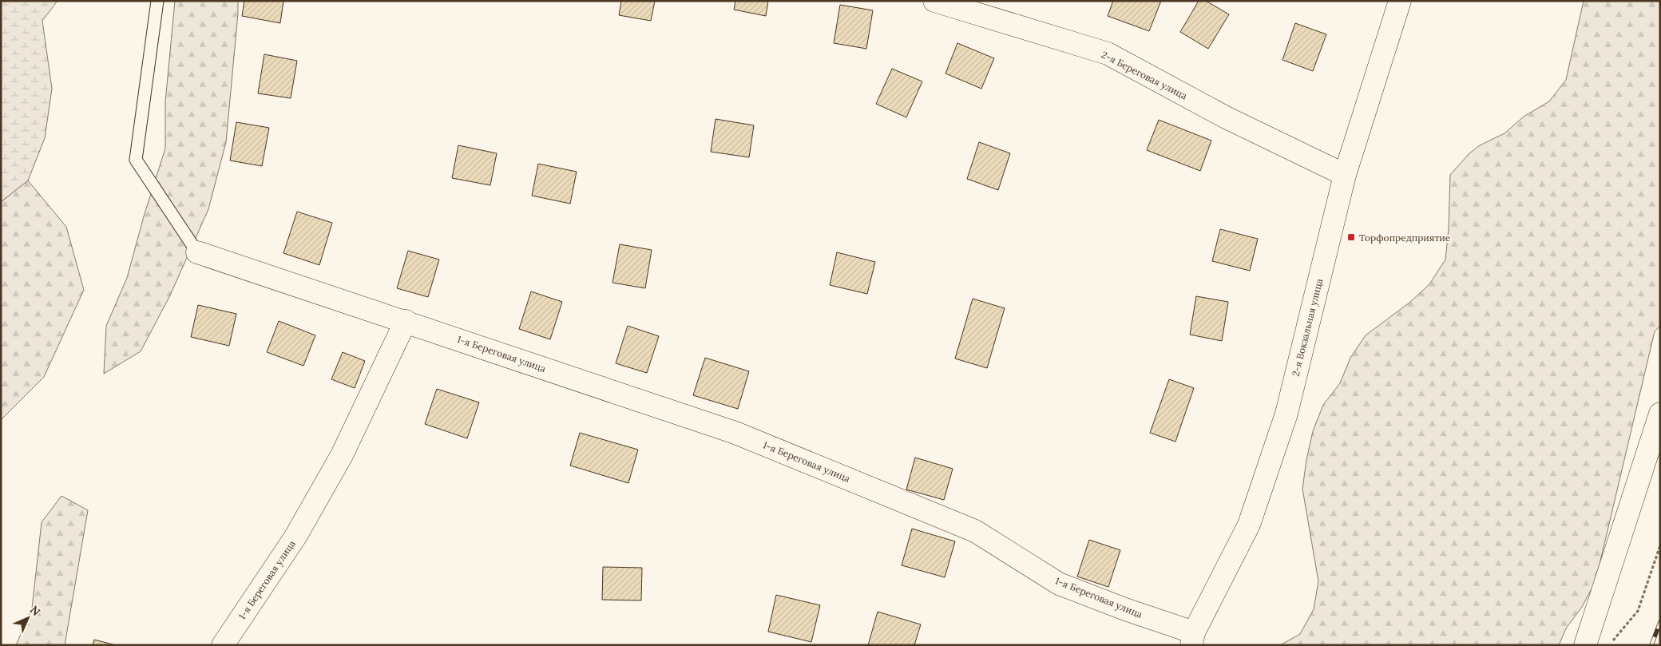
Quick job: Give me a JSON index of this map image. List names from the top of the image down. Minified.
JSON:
{"streets":{"street":["2-я Береговая улица","2-я Вокзальная улица","1-я Береговая улица"]},"crossings":[["2-я Береговая улица","2-я Вокзальная улица"],["2-я Вокзальная улица","1-я Береговая улица"]],"places":{"transit":["Торфопредприятие"]},"north":"top right"}
